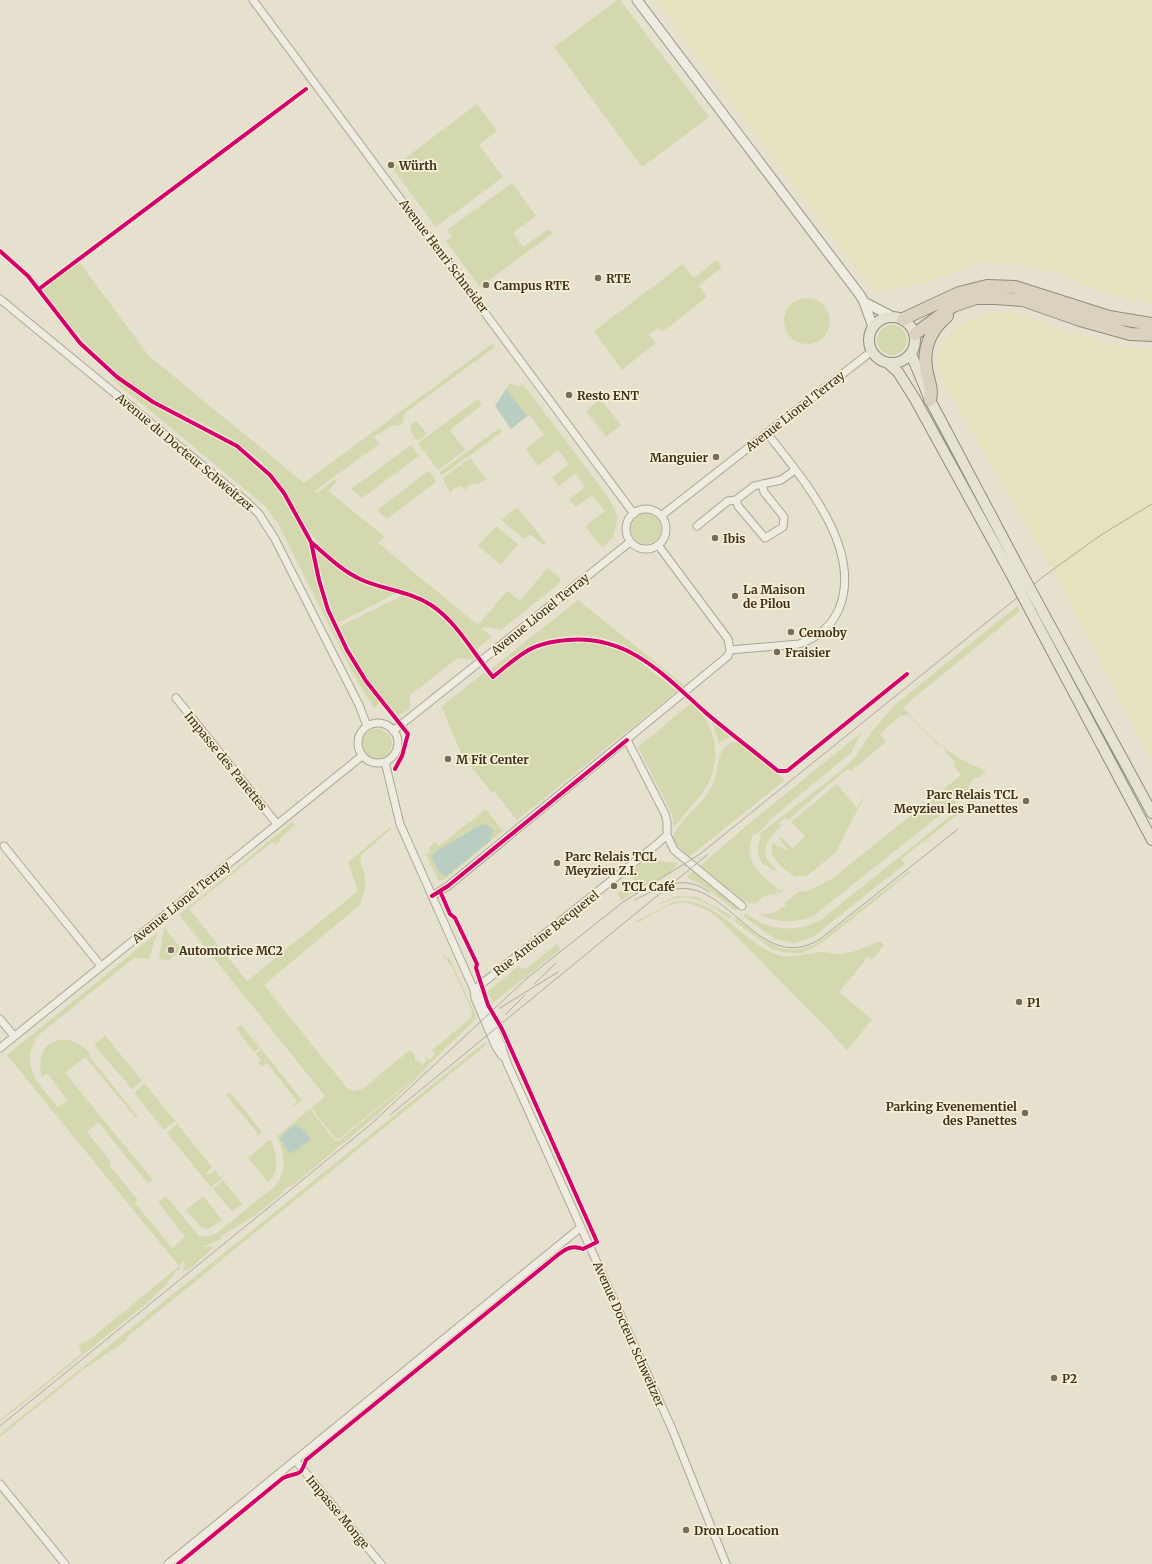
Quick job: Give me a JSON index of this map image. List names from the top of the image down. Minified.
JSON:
{"streets":{"street":["Avenue Henri Schneider","Avenue Lionel Terray","Avenue du Docteur Schweitzer","Impasse des Panettes","Rue Antoine Becquerel","Avenue Docteur Schweitzer","Impasse Monge"]},"crossings":[["Avenue Henri Schneider","Avenue Lionel Terray"],["Avenue Lionel Terray","Avenue du Docteur Schweitzer"],["Avenue Lionel Terray","Impasse des Panettes"],["Avenue Lionel Terray","Avenue Docteur Schweitzer"],["Avenue du Docteur Schweitzer","Avenue Docteur Schweitzer"],["Rue Antoine Becquerel","Avenue Docteur Schweitzer"]],"places":["Würth","RTE","Campus RTE","Resto ENT","Manguier","Ibis","La Maison de Pilou","Cemoby","Fraisier","M Fit Center","Parc Relais TCL Meyzieu les Panettes","Parc Relais TCL Meyzieu Z.I.","TCL Café","Automotrice MC2","P1","Parking Evenementiel des Panettes","P2","Dron Location"]}
